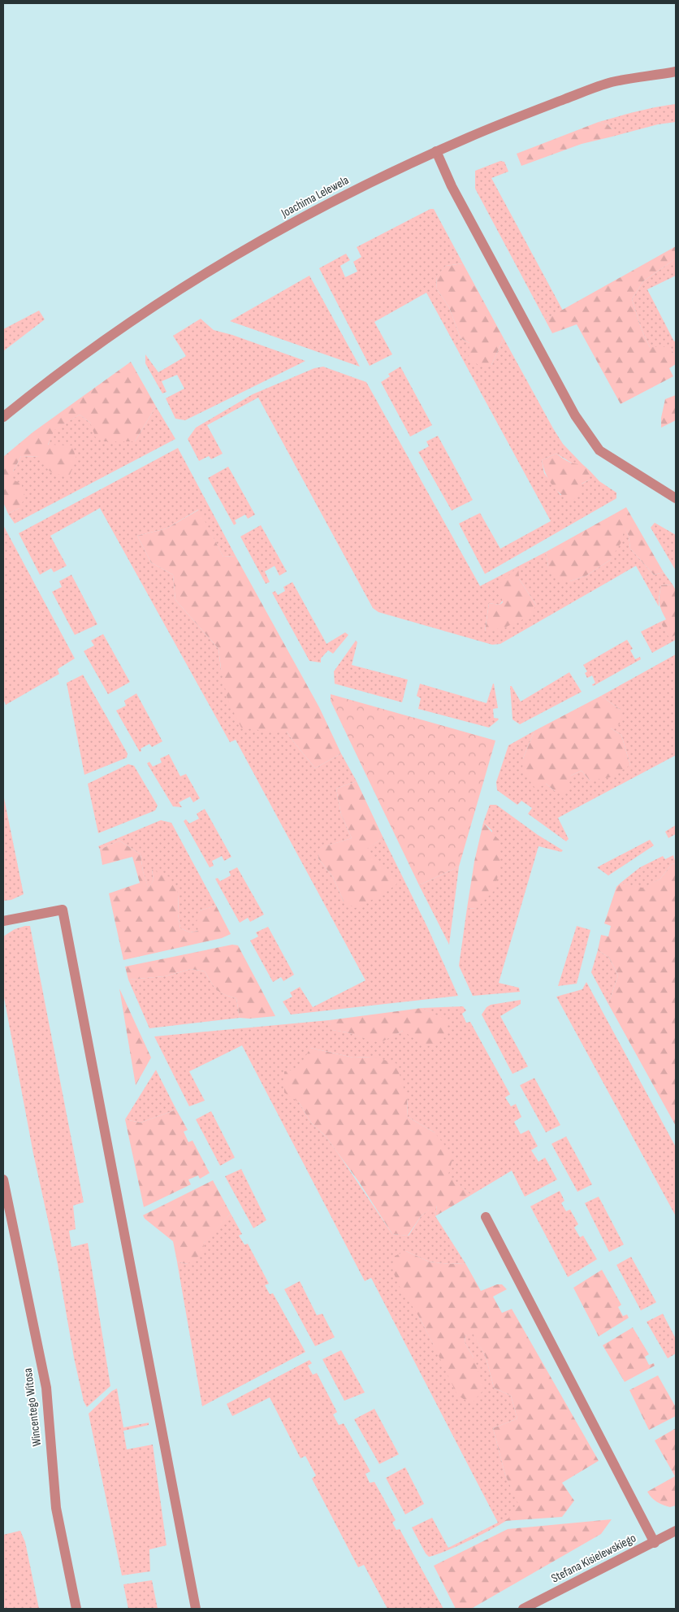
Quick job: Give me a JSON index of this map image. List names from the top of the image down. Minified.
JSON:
{"streets":{"street":["Joachima Lelewela","Wincentego Witosa","Stefana Kisielewskiego"]}}
